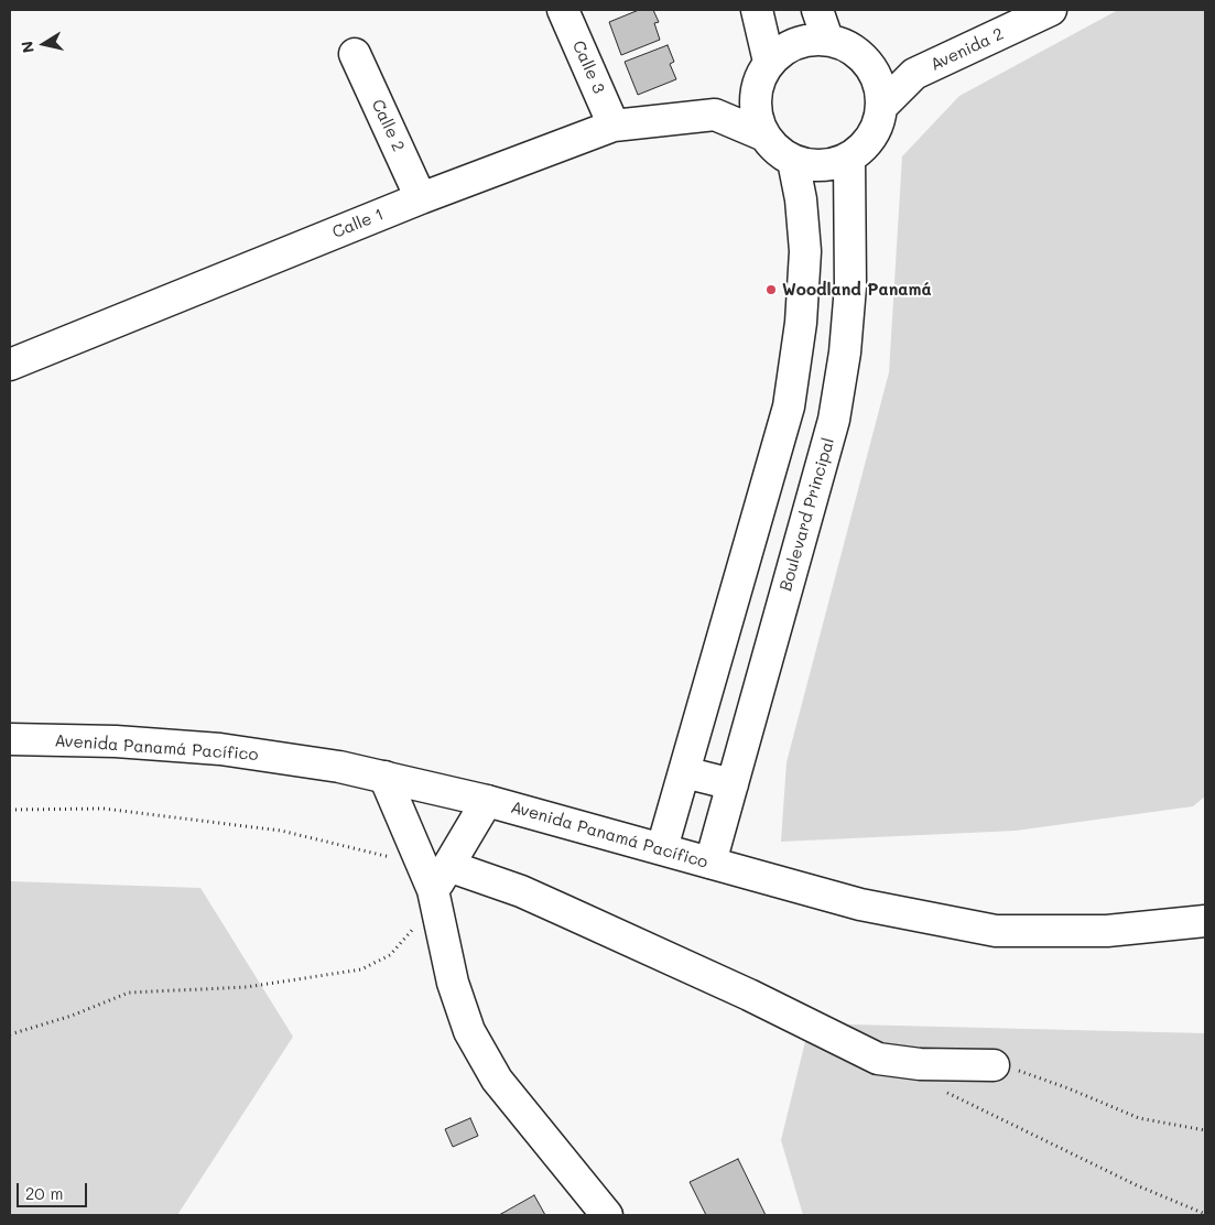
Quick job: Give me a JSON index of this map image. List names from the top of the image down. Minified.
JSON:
{"streets":{"street":["Avenida 2","Calle 3","Calle 2","Calle 1","Boulevard Principal","Avenida Panamá Pacífico"]},"crossings":[["Avenida 2","Calle 1"],["Avenida 2","Boulevard Principal"],["Calle 3","Calle 1"],["Calle 2","Calle 1"],["Calle 1","Boulevard Principal"],["Boulevard Principal","Avenida Panamá Pacífico"]],"places":["Woodland Panamá"],"scale_bar":"20 m","north":"left"}
